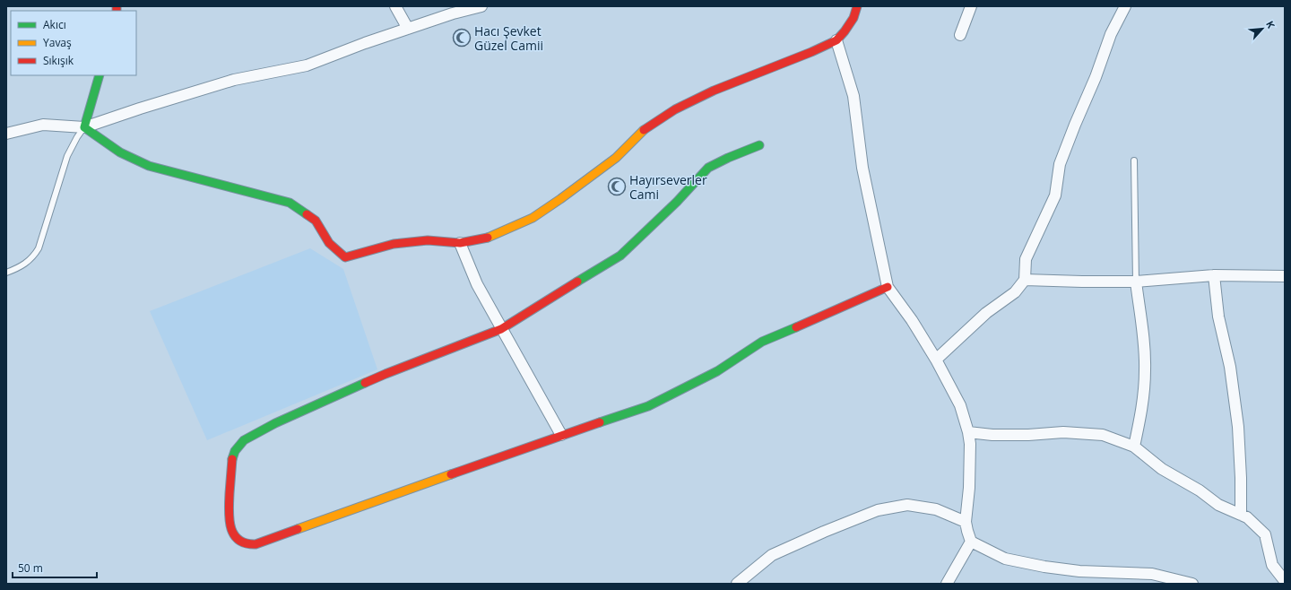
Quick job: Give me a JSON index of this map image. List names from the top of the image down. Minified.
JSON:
{"places":{"mosque":["Hacı Şevket Güzel Camii","Hayırseverler Cami"]},"legend":["Akıcı","Yavaş","Sıkışık"],"scale_bar":"50 m","north":"top right"}
